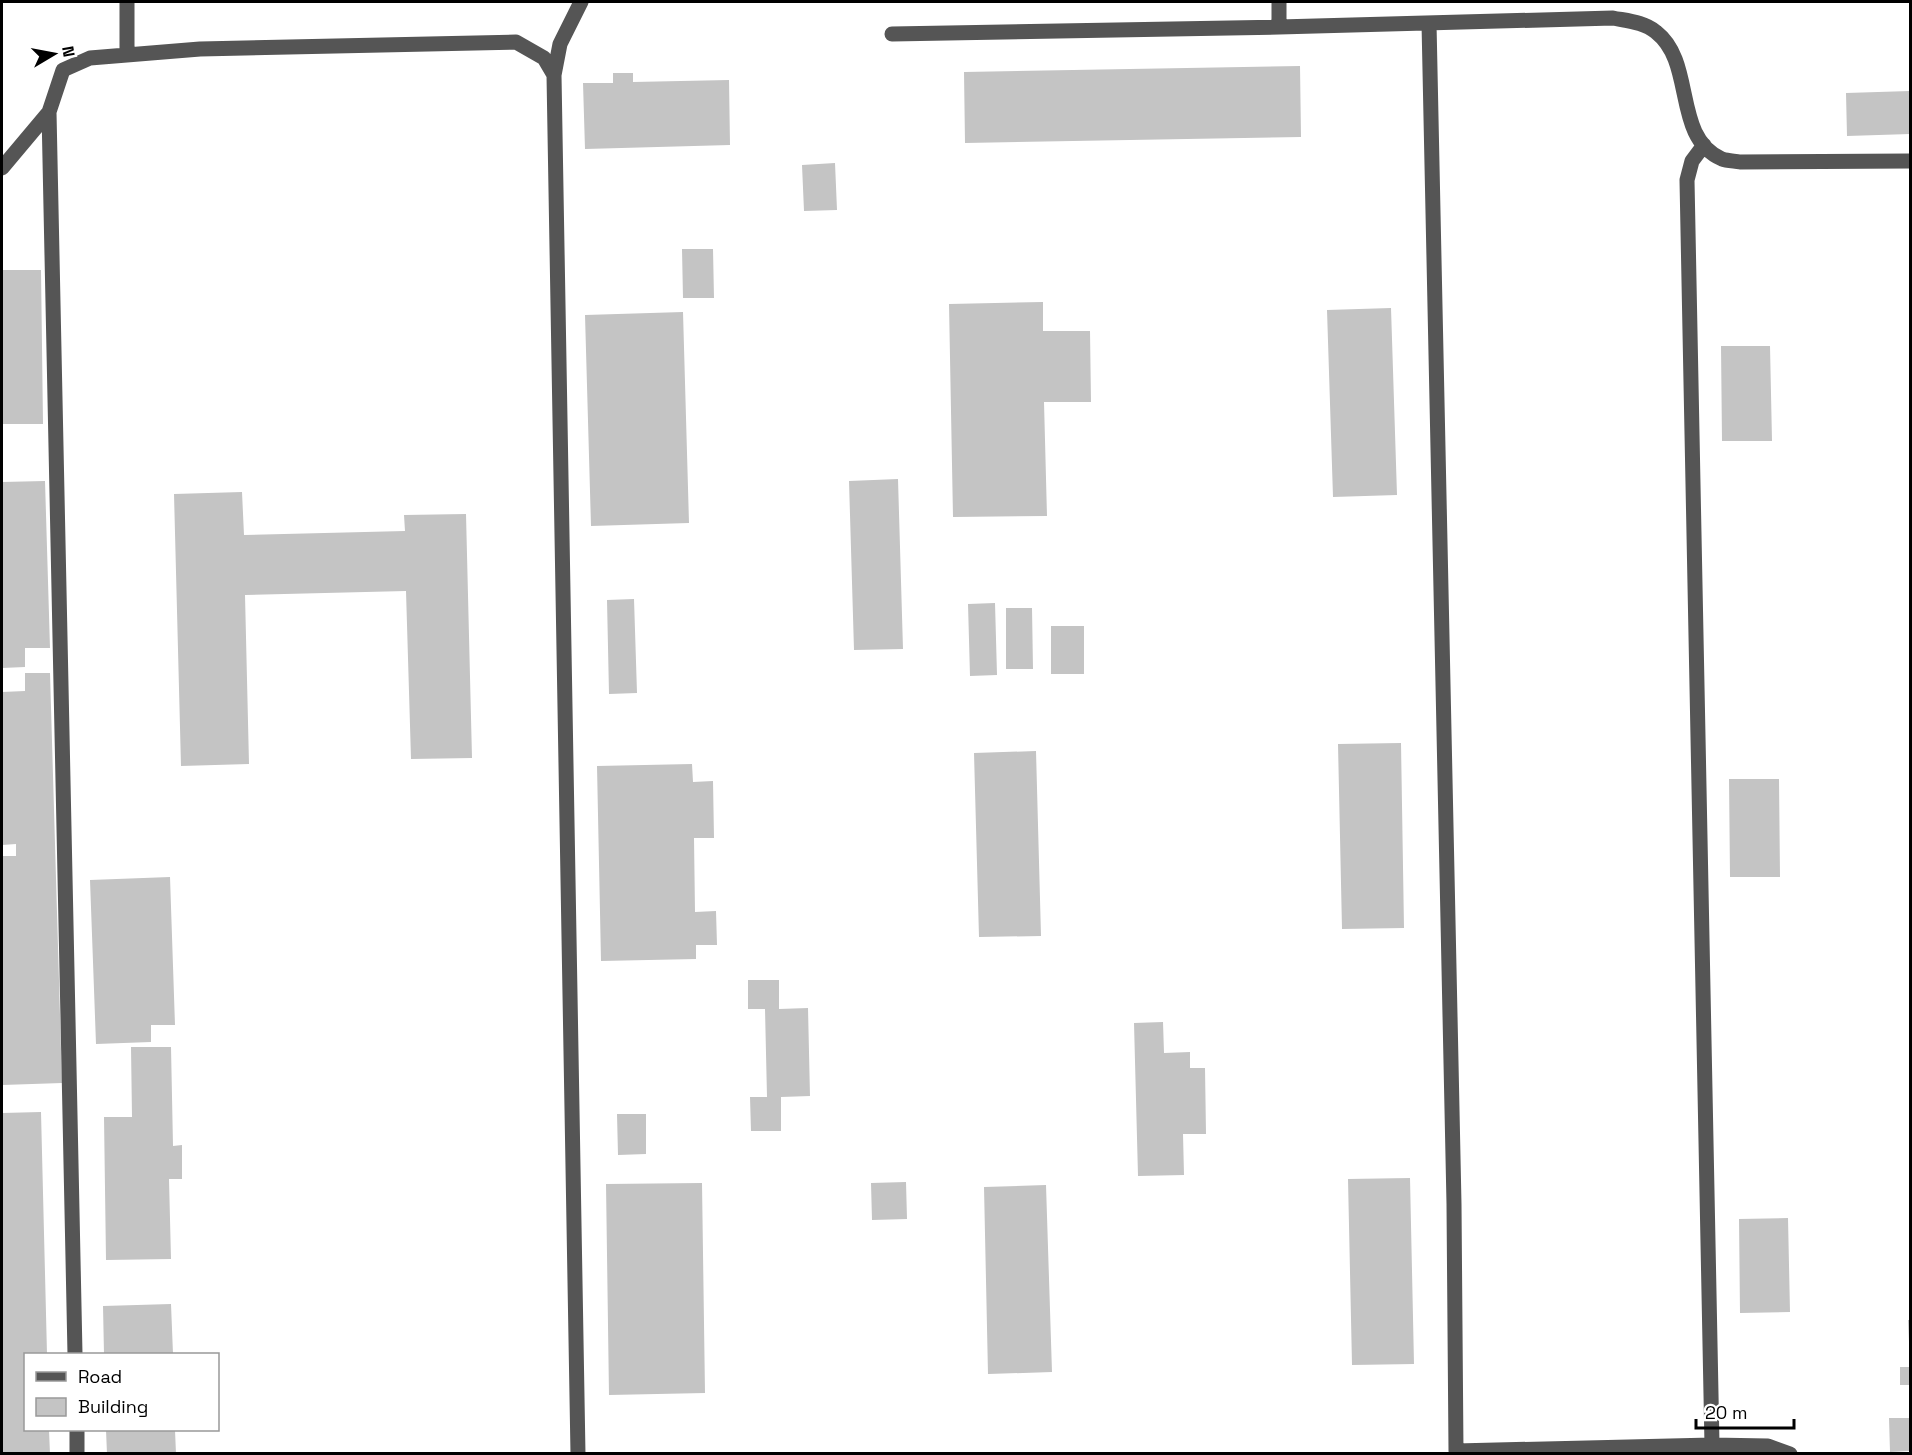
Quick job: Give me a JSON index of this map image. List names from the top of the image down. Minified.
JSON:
{"legend":["Road","Building"],"scale_bar":"20 m","north":"right"}
